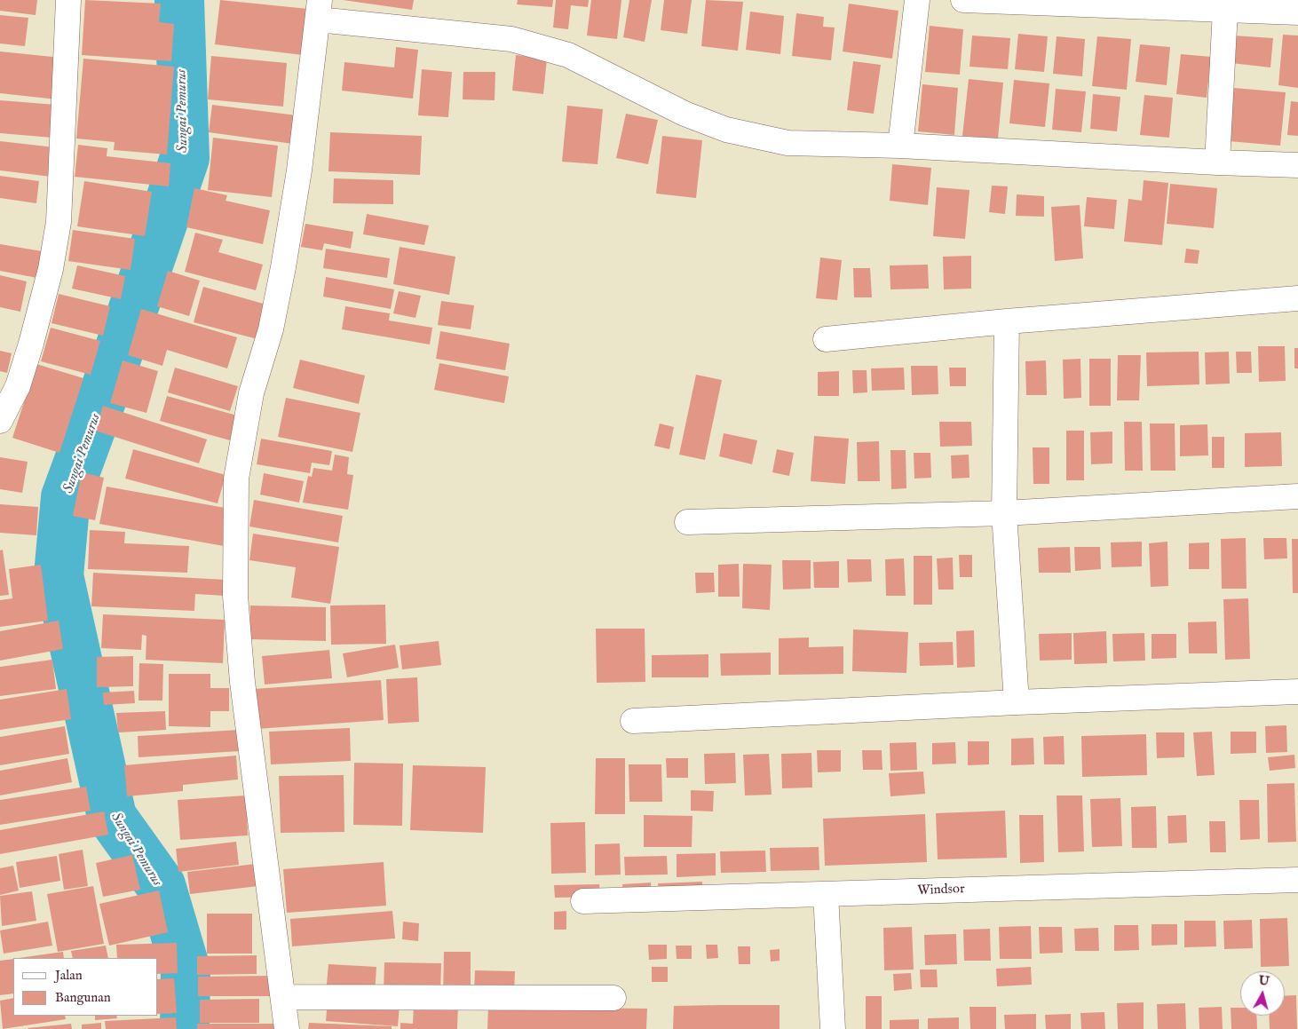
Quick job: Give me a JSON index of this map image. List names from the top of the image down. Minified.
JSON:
{"streets":{"street":["Windsor"]},"water":["Sungai Pemurus"],"legend":["Jalan","Bangunan"],"north":"top"}
